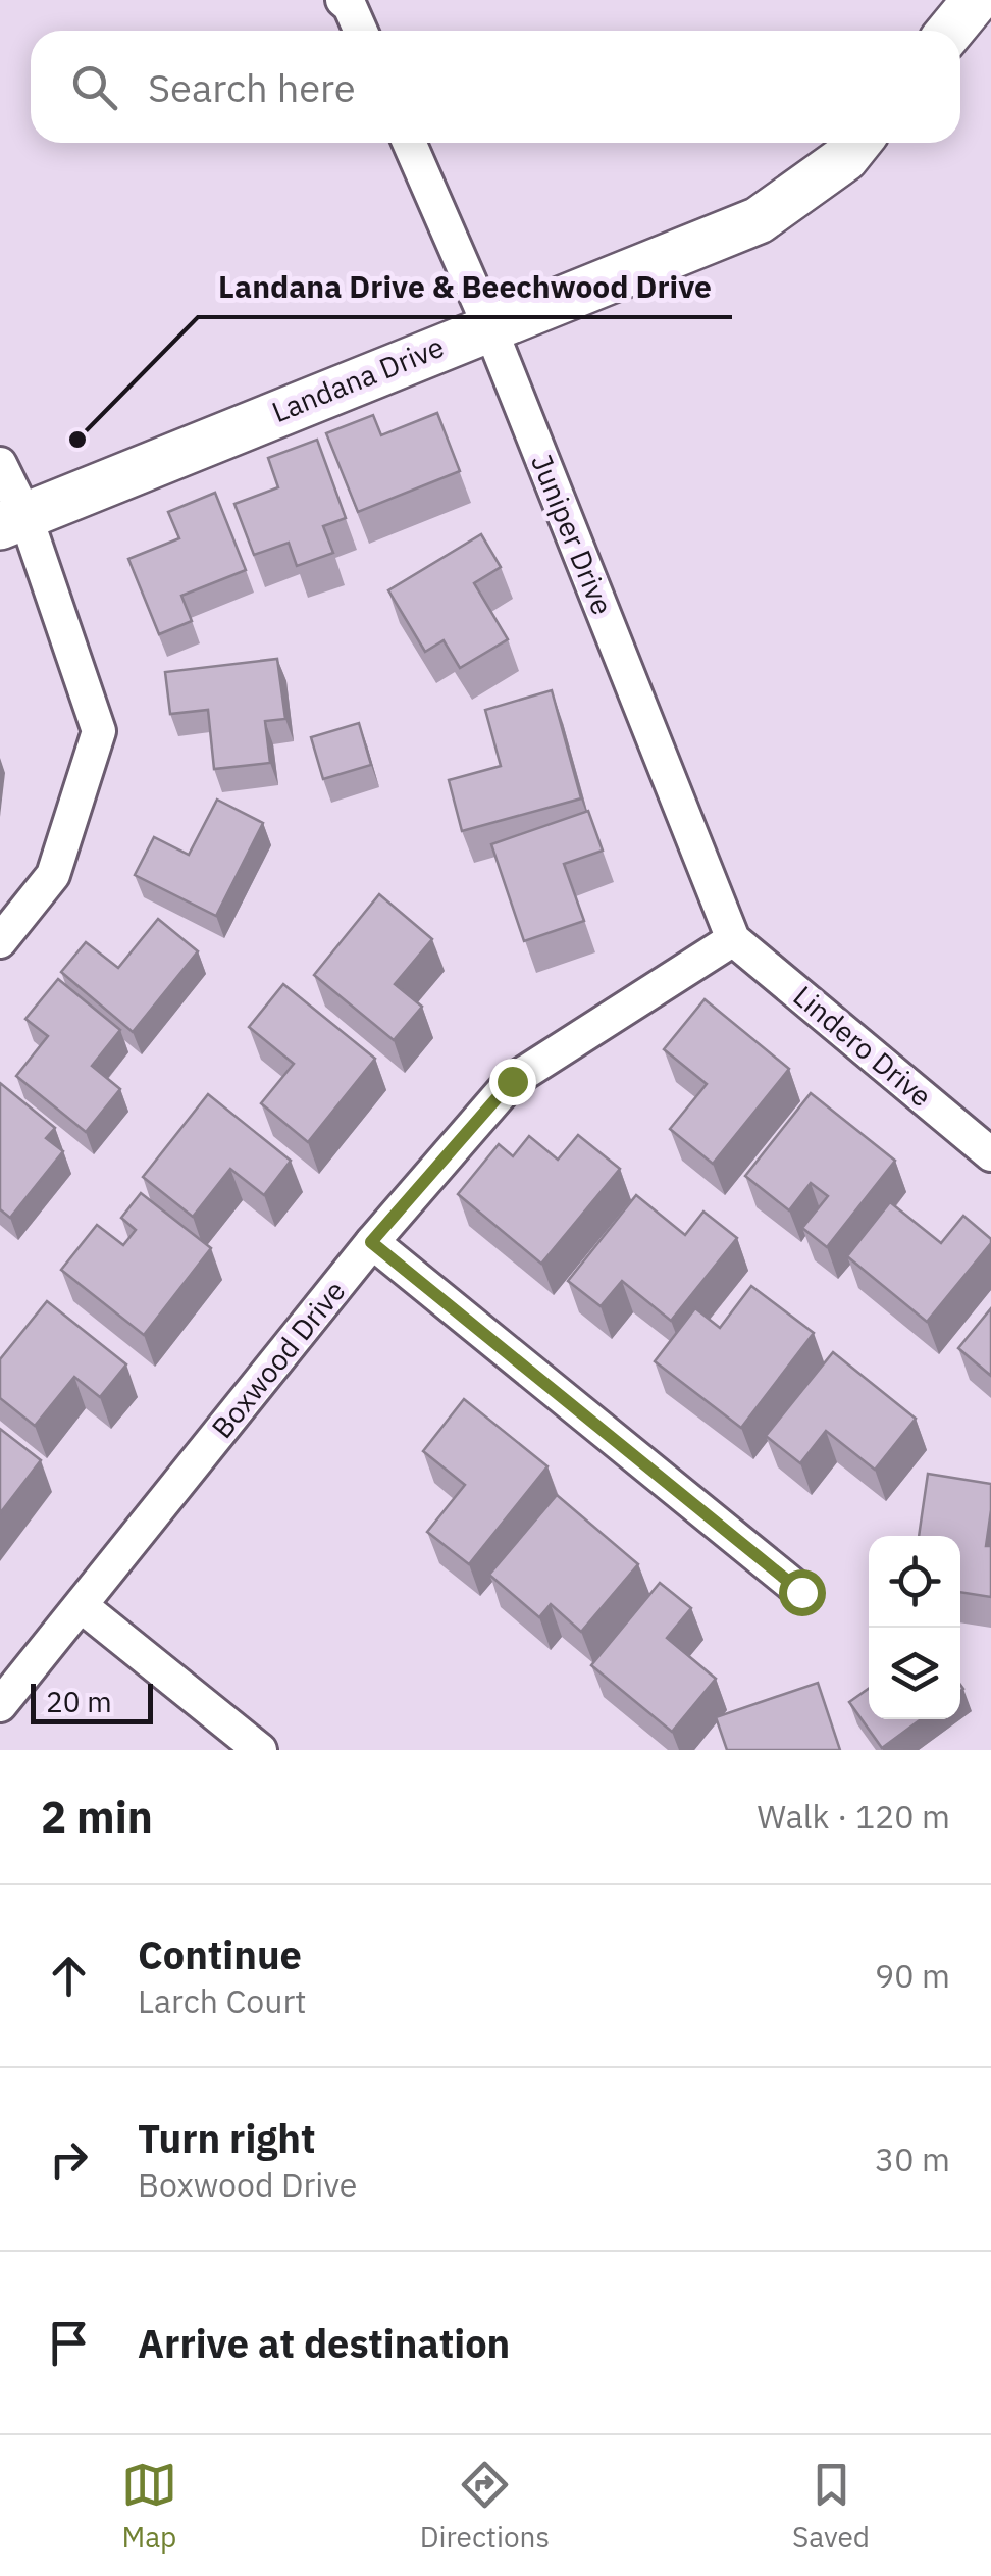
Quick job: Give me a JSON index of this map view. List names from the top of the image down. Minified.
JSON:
{"streets":{"street":["Landana Drive","Juniper Drive","Lindero Drive","Boxwood Drive"]},"crossings":[["Landana Drive","Juniper Drive"],["Juniper Drive","Lindero Drive"],["Juniper Drive","Boxwood Drive"],["Lindero Drive","Boxwood Drive"]],"places":["Landana Drive & Beechwood Drive"],"scale_bar":"20 m","page":{"search":"Search here","scale":"20 m","heading":["2 min","Walk · 120 m"],"list":[["Continue","Larch Court","90 m"],["Turn right","Boxwood Drive","30 m"],"Arrive at destination"],"nav":["Map","Directions","Saved"]}}
